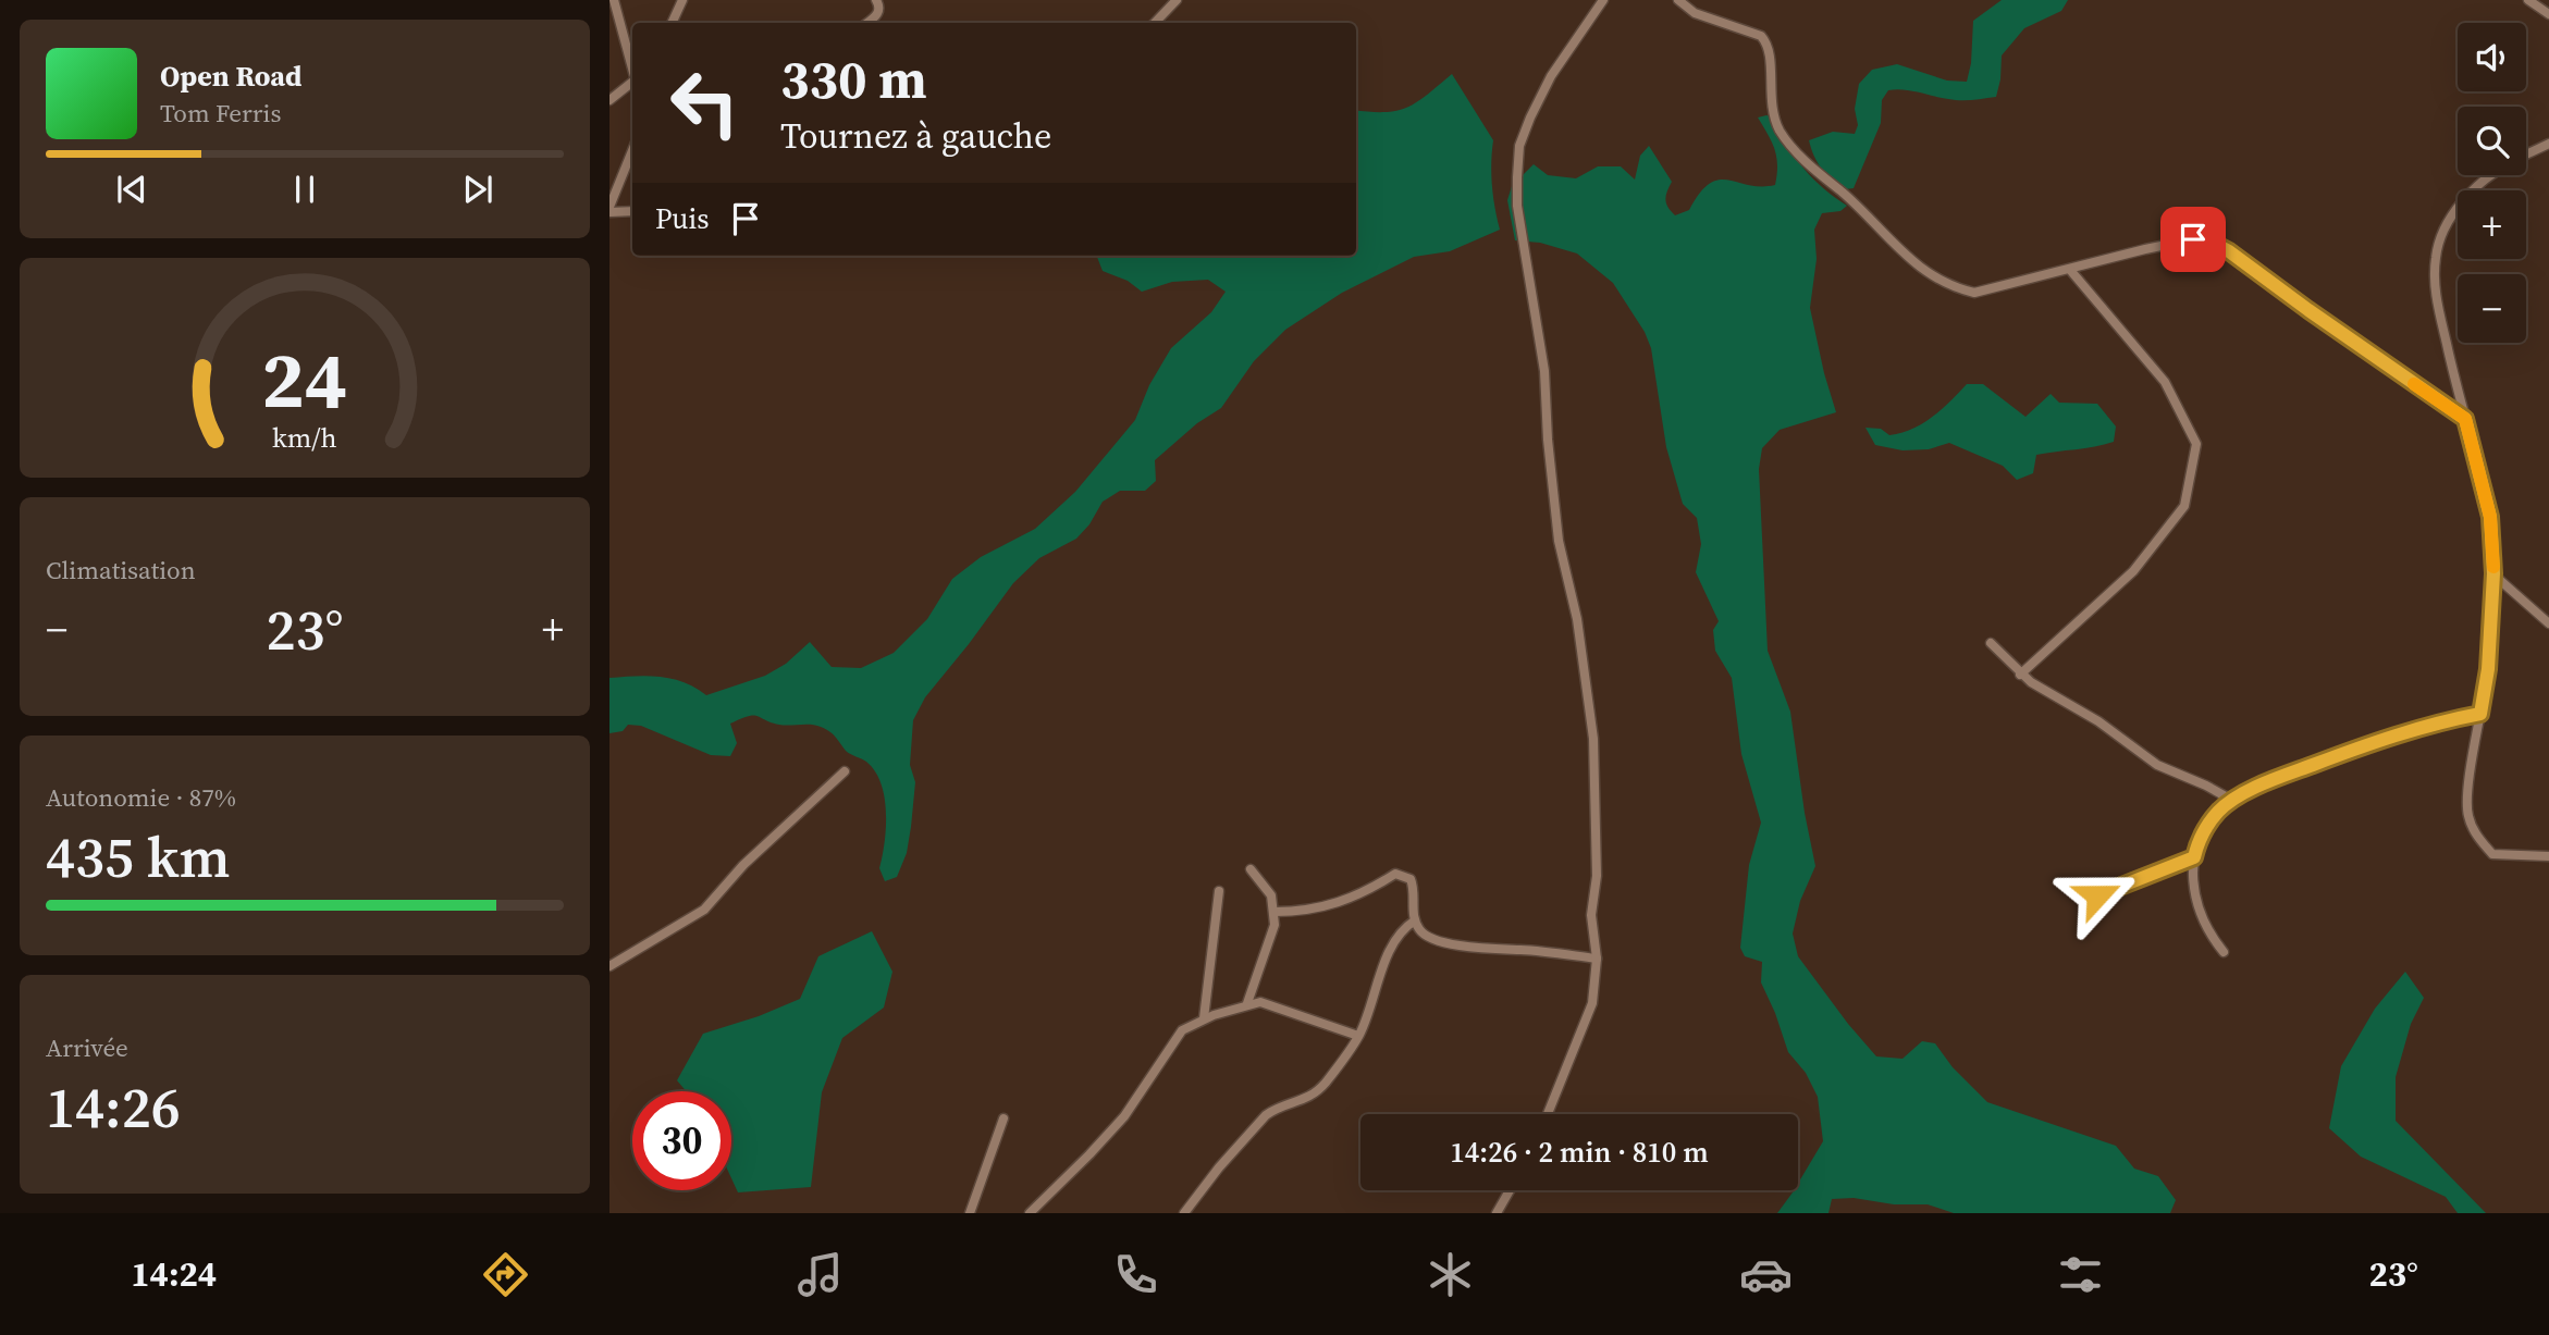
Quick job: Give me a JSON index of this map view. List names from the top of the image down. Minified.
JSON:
{"page":{"map_buttons":["+","−"],"turn":["330 m","Tournez à gauche"],"song":["Open Road","Tom Ferris"],"then":"Puis","tile":["Climatisation",["Autonomie · 87%","435 km"],["Arrivée","14:26"]],"heat":["−","23°","+"],"limit":"30","trip":"14:26 · 2 min · 810 m","tabs":["14:24","23°"],"gauge":["24","km/h"]}}
